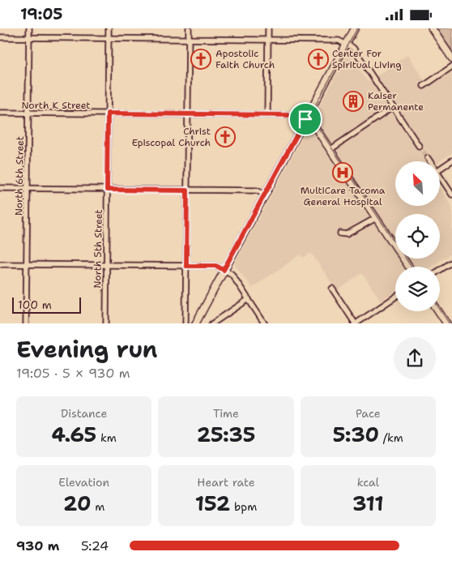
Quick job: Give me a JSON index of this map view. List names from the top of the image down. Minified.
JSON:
{"streets":{"street":["North K Street","North 6th Street","North 5th Street"]},"crossings":[["North K Street","North 6th Street"],["North K Street","North 5th Street"]],"places":{"church":["Apostolic Faith Church","Center For Spiritual Living","Christ Episcopal Church"],"building":["Kaiser Permanente"],"hospital":["MultiCare Tacoma General Hospital"]},"scale_bar":"100 m","north":"top left","page":{"status":"19:05","scale":"100 m","heading":["Evening run","19:05 · 5 × 930 m"],"stats":[["Distance","4.65 km"],["Time","25:35"],["Pace","5:30 /km"],["Elevation","20 m"],["Heart rate","152 bpm"],["kcal","311"]],"list":[{"name":"930 m","note":"5:24"}]}}
